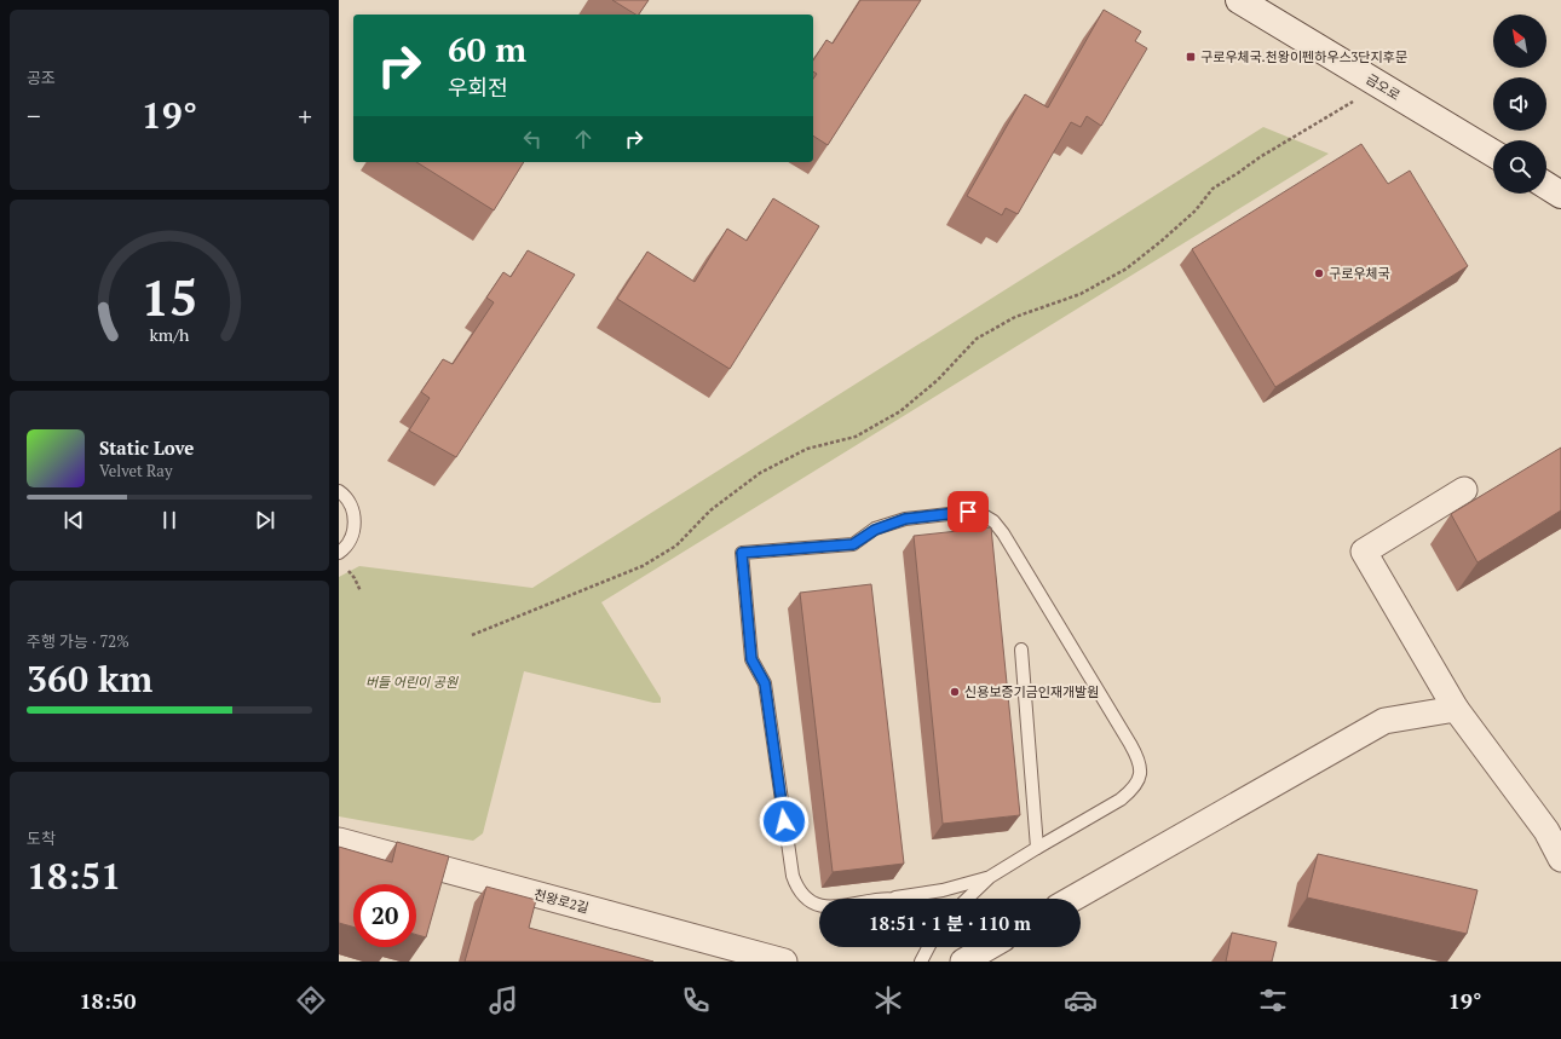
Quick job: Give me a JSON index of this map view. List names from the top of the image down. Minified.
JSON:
{"streets":{"main road":["금오로"],"street":["천왕로2길"]},"parks":["버들 어린이 공원"],"places":{"transit":["구로우체국.천왕이펜하우스3단지후문"],"other":["구로우체국","신용보증기금인재개발원"]},"north":"top left","page":{"tile":["공조",["주행 가능 · 72%","360 km"],["도착","18:51"]],"turn":["60 m","우회전"],"heat":["−","19°","+"],"song":["Static Love","Velvet Ray"],"limit":"20","trip":"18:51 · 1 분 · 110 m","tabs":["18:50","19°"],"gauge":["15","km/h"]}}
